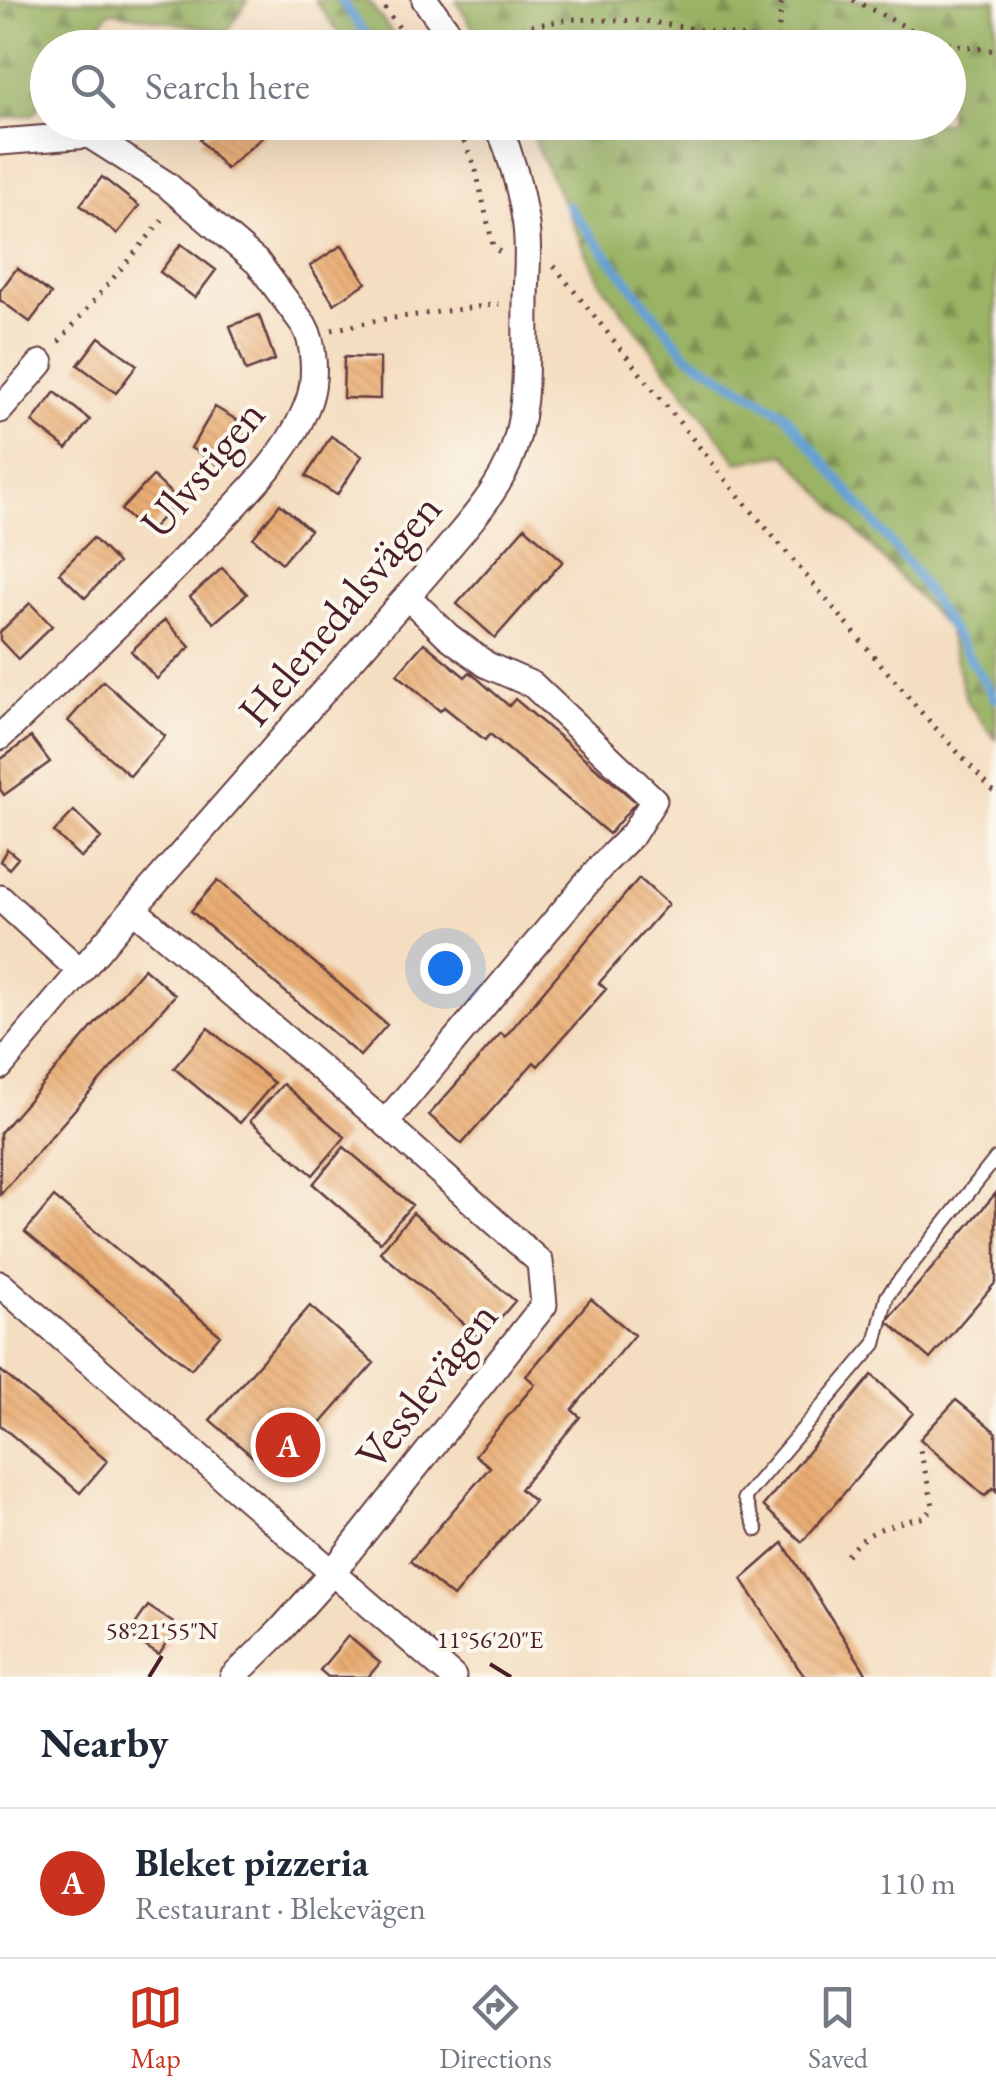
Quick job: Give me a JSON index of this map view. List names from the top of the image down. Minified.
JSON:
{"streets":{"street":["Ulvstigen","Helenedalsvägen","Vesslevägen"]},"crossings":[["Helenedalsvägen","Vesslevägen"]],"page":{"search":"Search here","pins":"A","heading":"Nearby","list":[{"mark":"A","name":"Bleket pizzeria","note":"Restaurant · Blekevägen","value":"110 m"}],"nav":["Map","Directions","Saved"]},"coordinates":["58°21'55\"N","11°56'20\"E"]}
